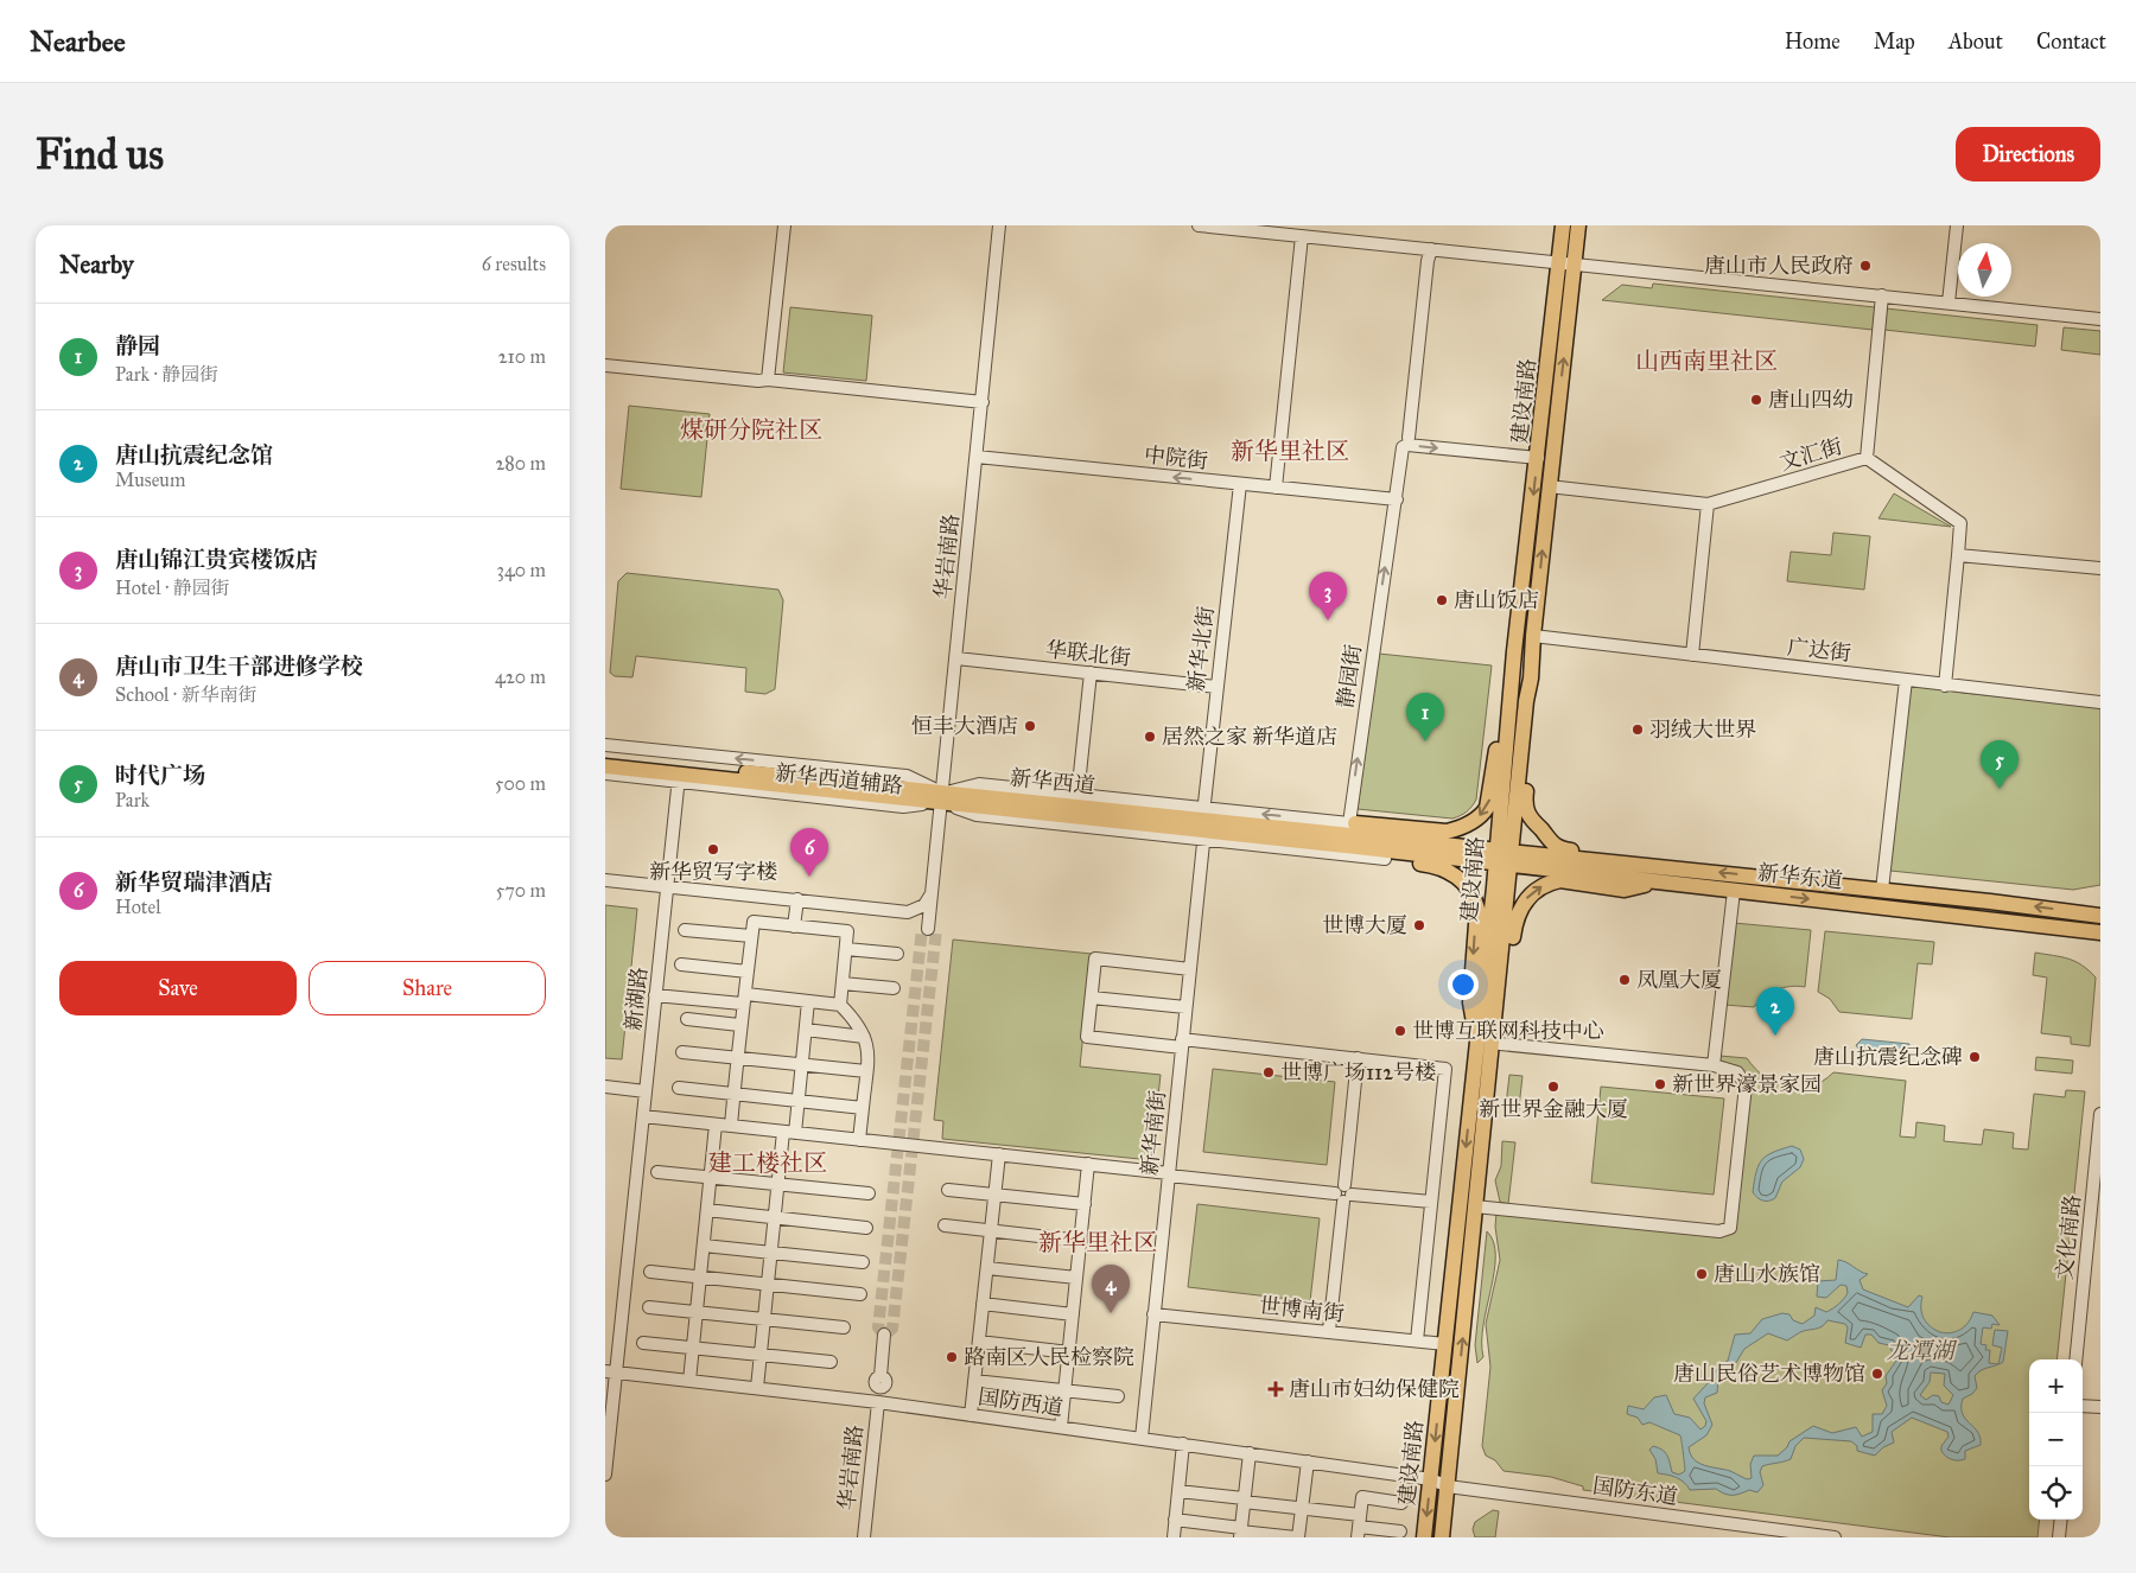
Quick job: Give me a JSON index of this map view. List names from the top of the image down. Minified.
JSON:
{"streets":{"main road":["建设南路","新华西道","新华东道"],"street":["文汇街","中院街","华岩南路","新华北街","广达街","华联北街","静园街","新华西道辅路","新湖路","新华南街","文化南路","世博南街","国防西道","国防东道"]},"crossings":[["建设南路","文汇街"],["建设南路","广达街"],["建设南路","新华西道"],["建设南路","新华东道"],["建设南路","世博南街"],["建设南路","国防西道"],["建设南路","国防东道"],["中院街","华岩南路"],["中院街","新华北街"],["中院街","静园街"],["华岩南路","华联北街"],["华岩南路","新华西道辅路"],["华岩南路","新华西道"],["华岩南路","国防西道"],["新华北街","华联北街"],["新华北街","新华西道"],["新华北街","新华南街"],["新华西道辅路","新华西道"],["新华西道","新华东道"],["新华西道","新湖路"],["新华西道","新华南街"],["新湖路","国防西道"],["新华南街","世博南街"],["新华南街","国防西道"],["国防西道","国防东道"]],"one_way":["中院街","静园街","新华西道辅路"],"districts":["山西南里社区","煤研分院社区","新华里社区","建工楼社区","新华里社区"],"water":["龙潭湖"],"places":{"other":["唐山市人民政府","唐山四幼","唐山饭店","恒丰大酒店","羽绒大世界","居然之家 新华道店","新华贸写字楼","世博大厦","凤凰大厦","世博互联网科技中心","唐山抗震纪念碑","世博广场112号楼","新世界濠景家园","新世界金融大厦","唐山水族馆","路南区人民检察院","唐山民俗艺术博物馆"],"health":["唐山市妇幼保健院"]},"north":"top","page":{"header":"Nearbee","nav":["Home","Map","About","Contact"],"buttons":["Directions",["Save","Share"]],"title":"Find us","heading":["Nearby","6 results"],"list":[{"mark":"1","name":"静园","note":"Park · 静园街","value":"210 m"},{"mark":"2","name":"唐山抗震纪念馆","note":"Museum","value":"280 m"},{"mark":"3","name":"唐山锦江贵宾楼饭店","note":"Hotel · 静园街","value":"340 m"},{"mark":"4","name":"唐山市卫生干部进修学校","note":"School · 新华南街","value":"420 m"},{"mark":"5","name":"时代广场","note":"Park","value":"500 m"},{"mark":"6","name":"新华贸瑞津酒店","note":"Hotel","value":"570 m"}],"pins":["3","1","5","6","2","4"],"map_buttons":["+","−"]}}
